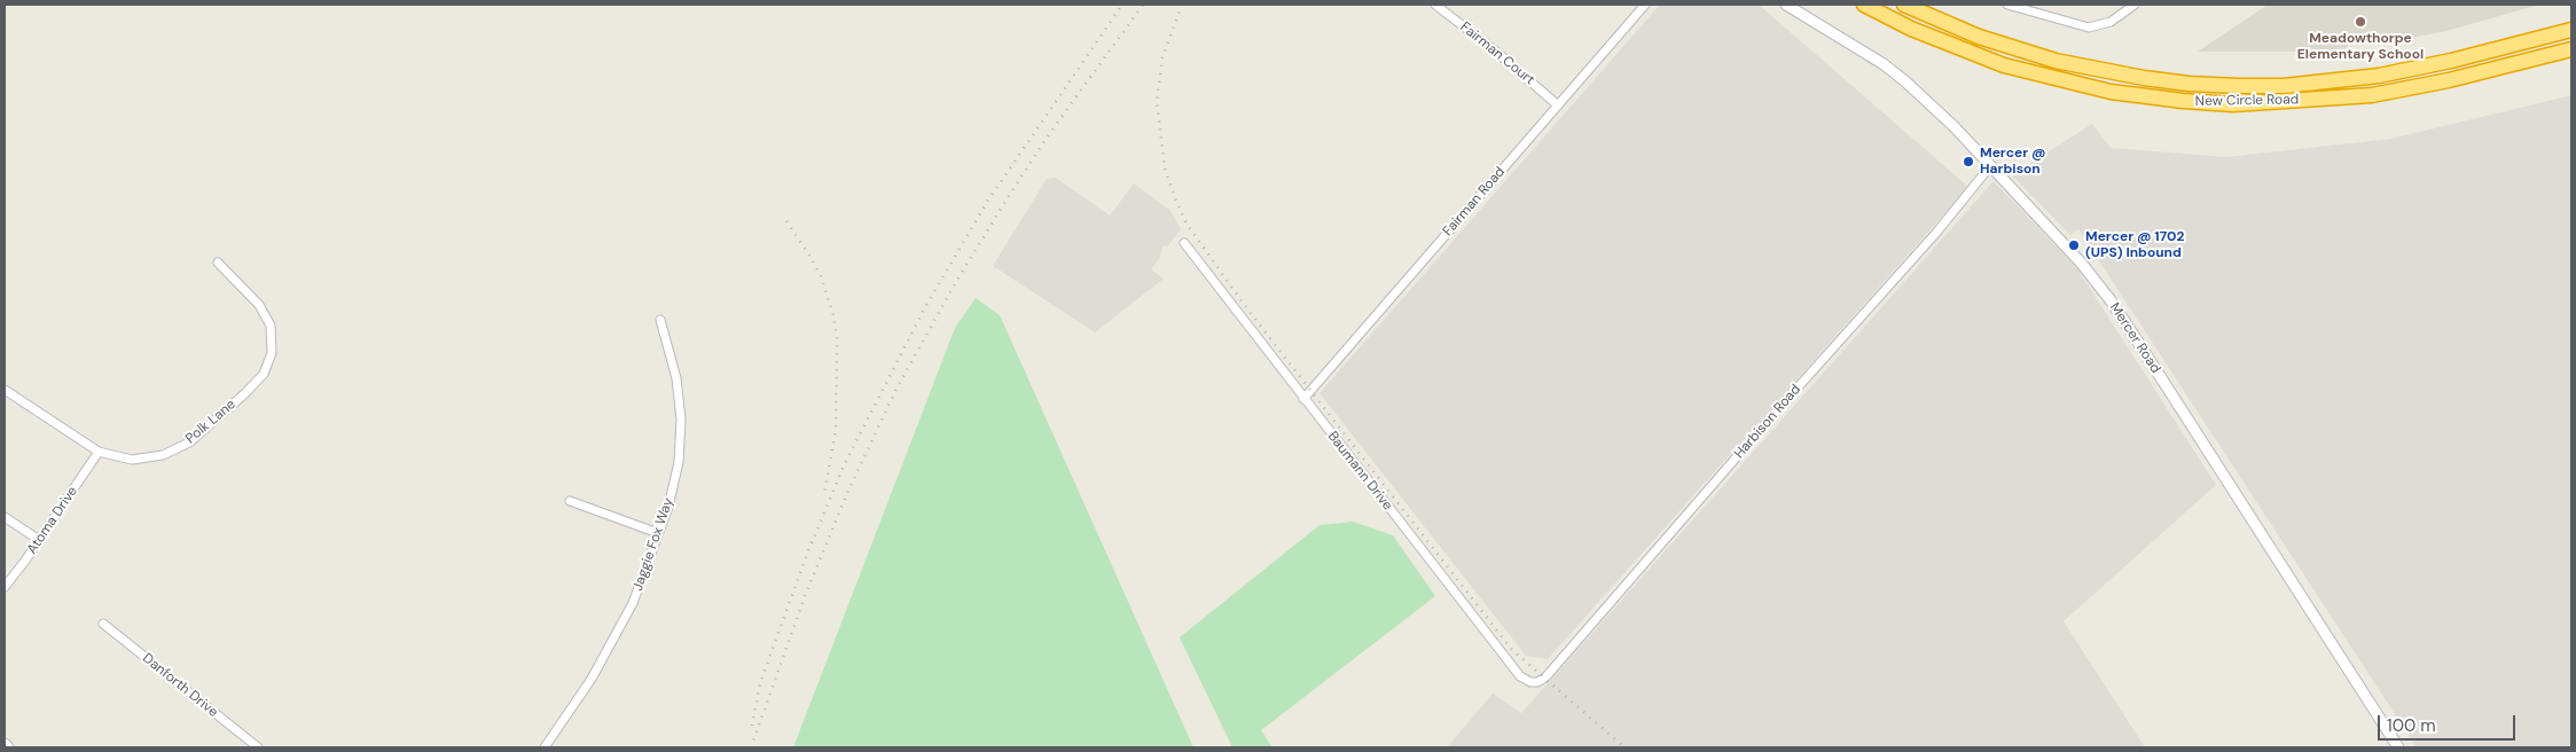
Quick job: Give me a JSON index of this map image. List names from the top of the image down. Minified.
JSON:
{"streets":{"highway":["New Circle Road"],"street":["Fairman Court","Fairman Road","Mercer Road","Polk Lane","Harbison Road","Baumann Drive","Atoma Drive","Jaggie Fox Way","Danforth Drive"]},"crossings":[["Fairman Court","Fairman Road"],["Fairman Road","Baumann Drive"],["Mercer Road","Harbison Road"],["Polk Lane","Atoma Drive"],["Harbison Road","Baumann Drive"]],"places":["Meadowthorpe Elementary School","Mercer @ Harbison","Mercer @ 1702 (UPS) Inbound"],"scale_bar":"100 m"}
